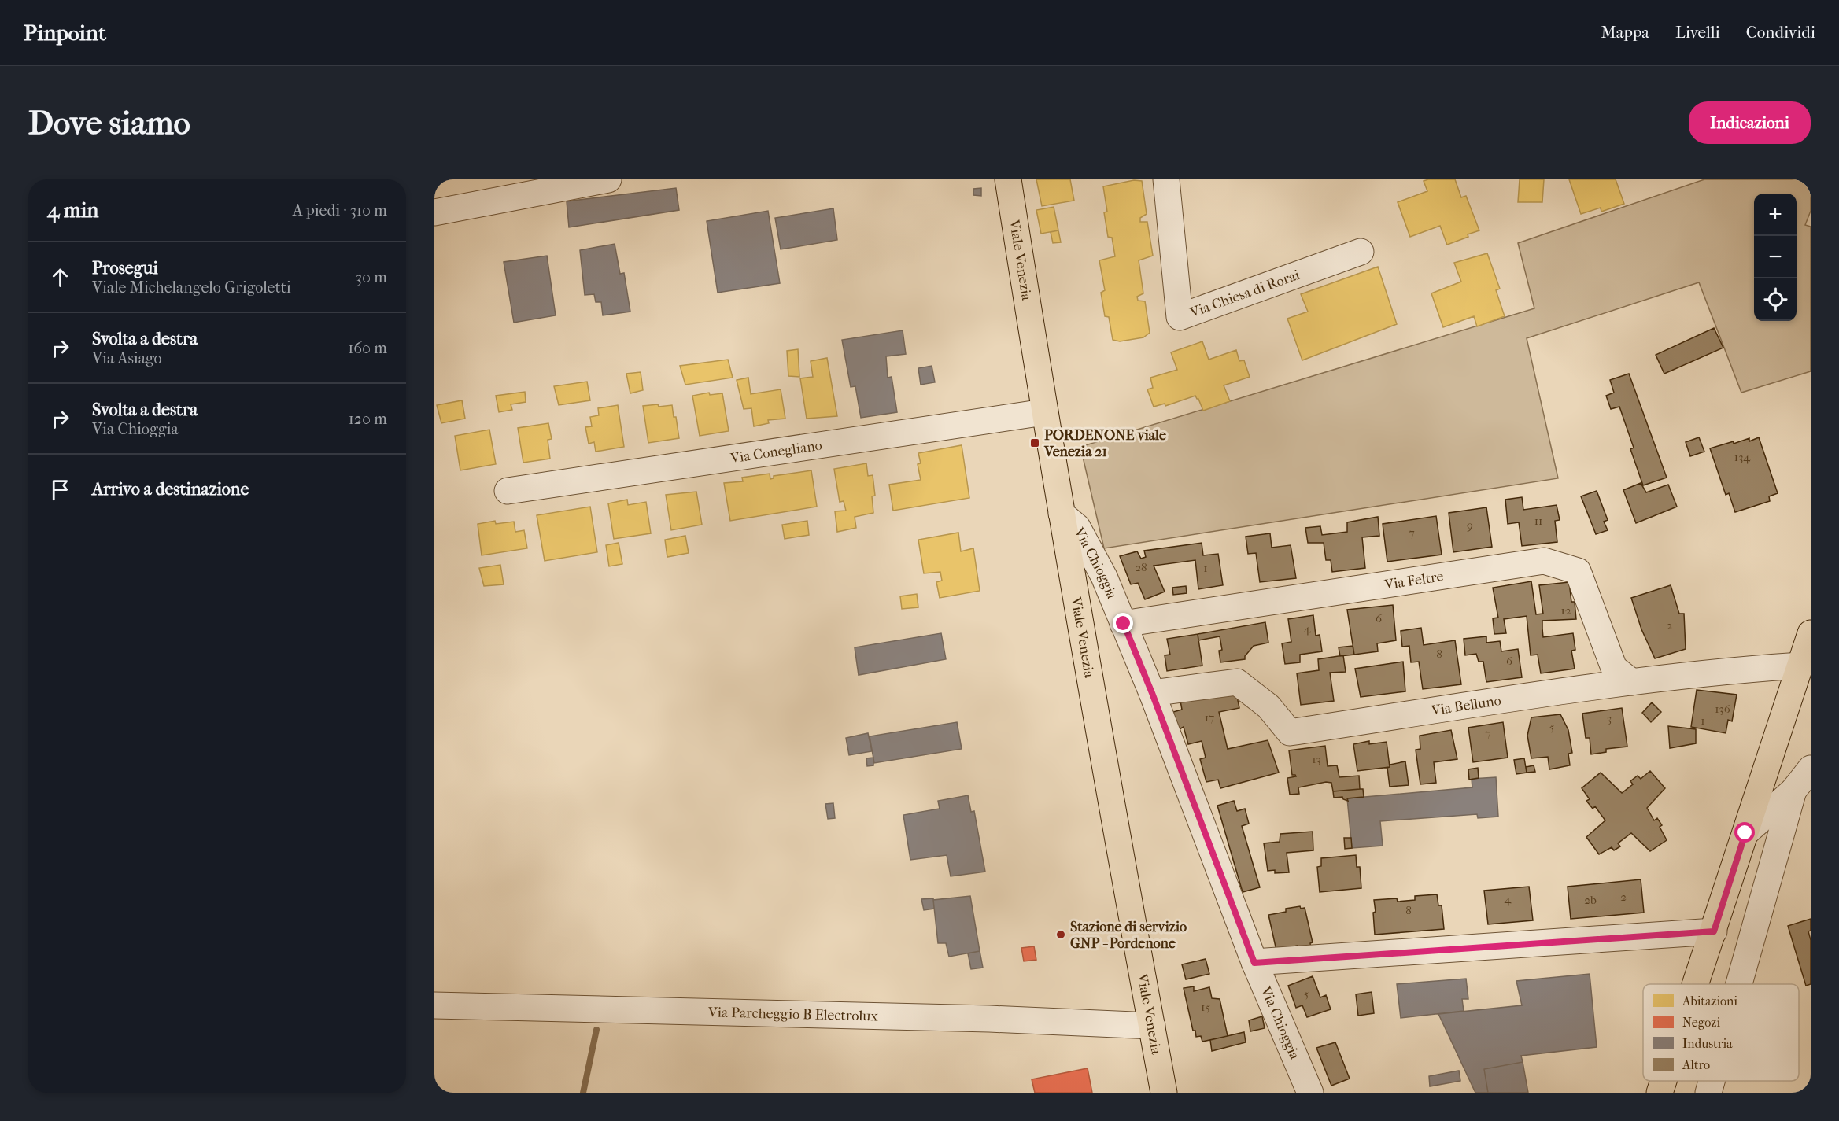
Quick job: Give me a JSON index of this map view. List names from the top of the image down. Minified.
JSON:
{"streets":{"main road":["Viale Venezia"],"street":["Via Chiesa di Rorai","Via Conegliano","Via Chioggia","Via Feltre","Via Belluno","Via Parcheggio B Electrolux"]},"crossings":[["Viale Venezia","Via Conegliano"],["Viale Venezia","Via Chioggia"],["Viale Venezia","Via Parcheggio B Electrolux"],["Via Chioggia","Via Feltre"],["Via Chioggia","Via Belluno"],["Via Feltre","Via Belluno"]],"places":{"transit":["PORDENONE viale Venezia 21"],"other":["Stazione di servizio GNP - Pordenone"]},"house_numbers":["134","11","9","7","28","1","12","6","2","4","8","6","136","17","3","1","5","7","13","2","4","2b","8","5","15"],"legend":["Abitazioni","Negozi","Industria","Altro"],"page":{"header":"Pinpoint","nav":["Mappa","Livelli","Condividi"],"buttons":"Indicazioni","title":"Dove siamo","heading":["4 min","A piedi · 310 m"],"map_buttons":["+","−"],"list":[["Prosegui","Viale Michelangelo Grigoletti","30 m"],["Svolta a destra","Via Asiago","160 m"],["Svolta a destra","Via Chioggia","120 m"],"Arrivo a destinazione"]}}
